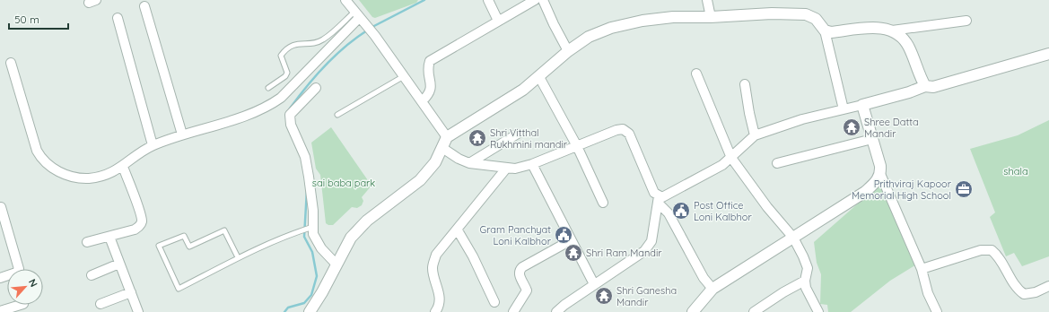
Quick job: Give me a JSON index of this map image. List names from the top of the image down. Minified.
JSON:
{"parks":["shala","sai baba park"],"places":{"temple":["Shree Datta Mandir","Shri Vitthal Rukhmini mandir","Shri Ram Mandir","Shri Ganesha Mandir"],"office":["Prithviraj Kapoor Memorial High School"],"public building":["Post Office Loni Kalbhor","Gram Panchyat Loni Kalbhor"]},"scale_bar":"50 m","north":"top right"}
